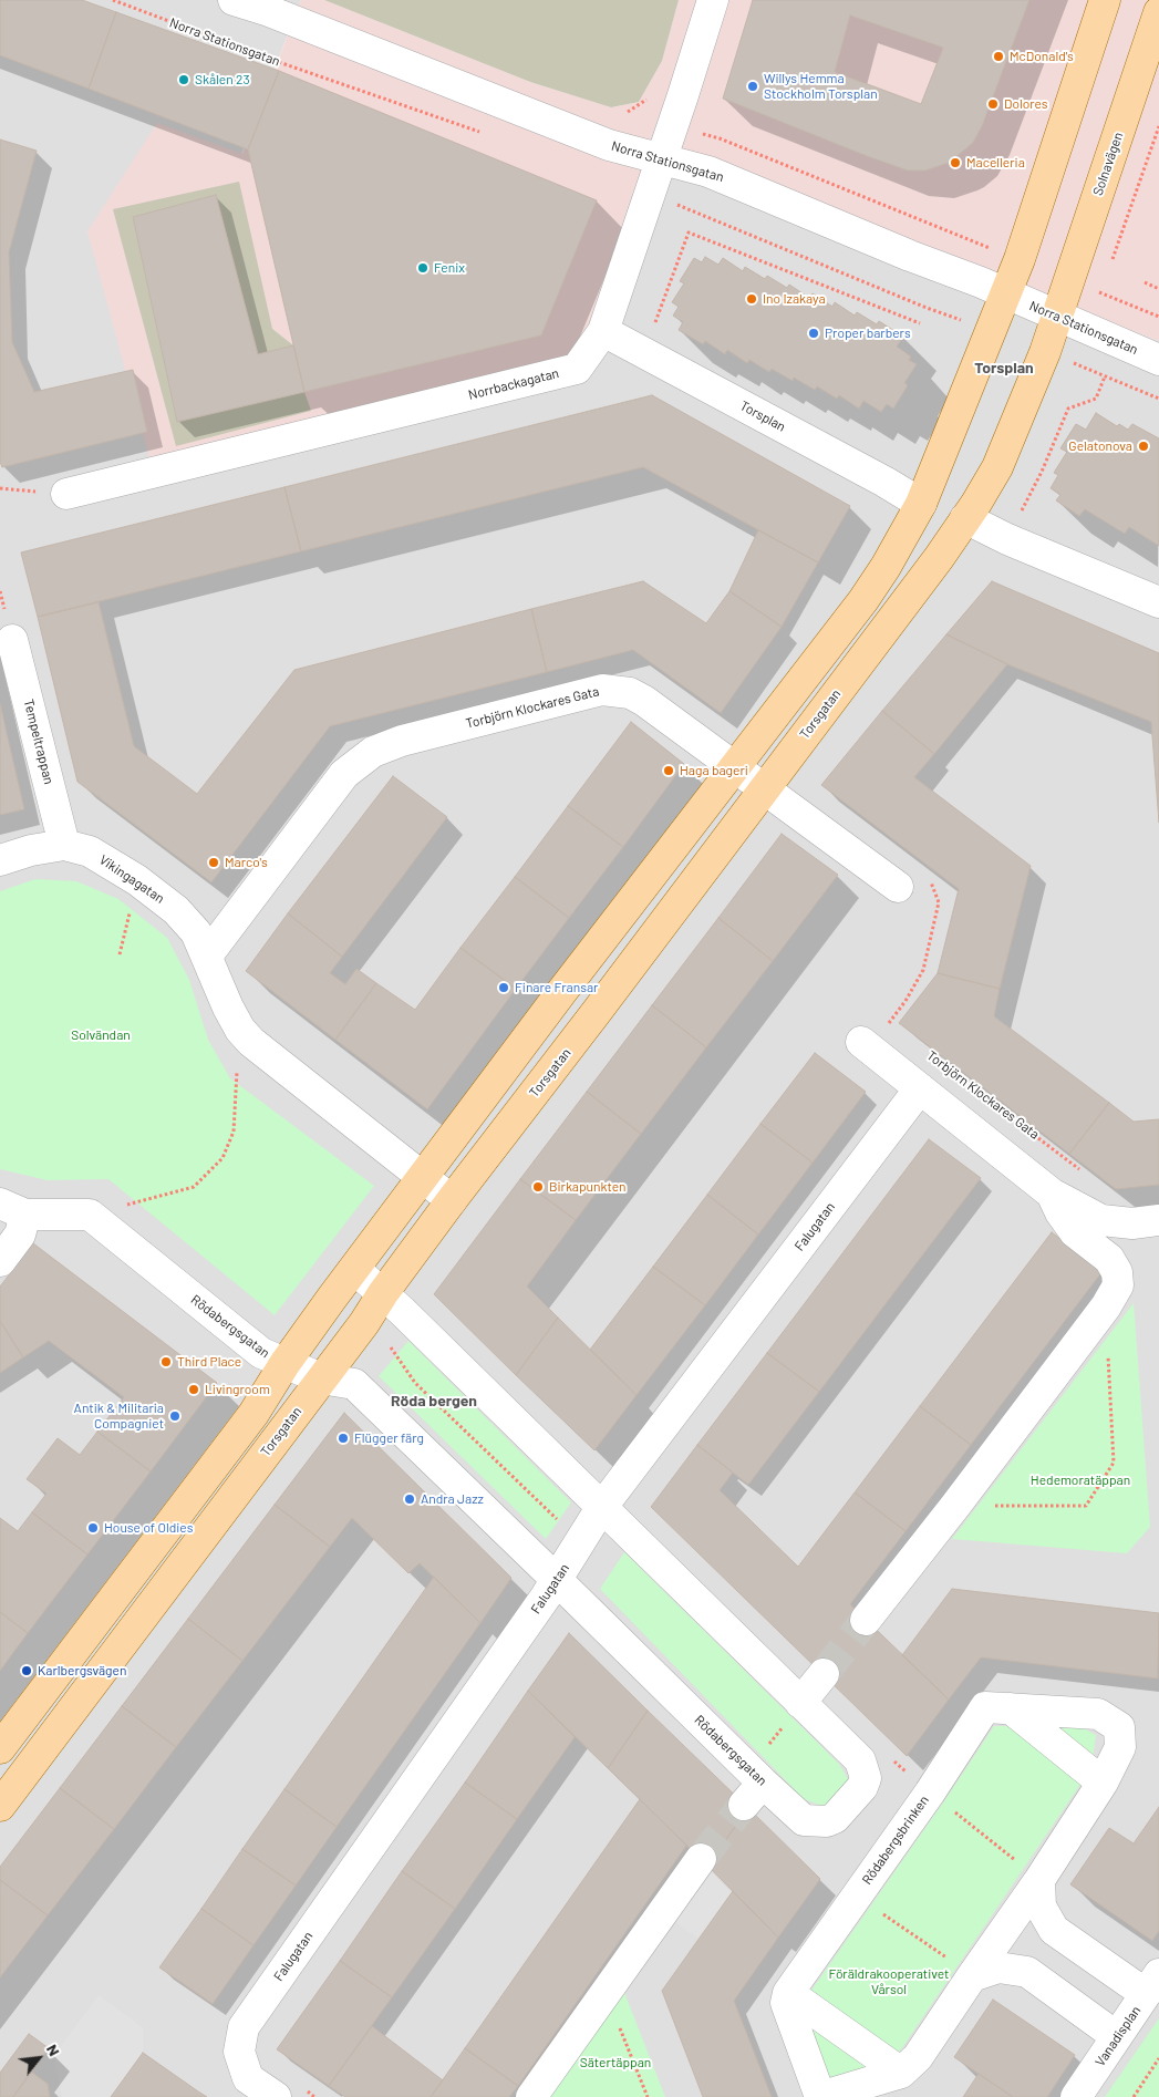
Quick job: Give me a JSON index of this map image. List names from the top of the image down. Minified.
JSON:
{"streets":{"main road":["Solnavägen","Torsgatan"],"street":["Norra Stationsgatan","Norrbackagatan","Torsplan","Torbjörn Klockares Gata","Tempeltrappan","Vikingagatan","Falugatan","Rödabergsgatan","Rödabergsbrinken","Vanadisplan"]},"crossings":[["Norra Stationsgatan","Solnavägen"],["Norra Stationsgatan","Norrbackagatan"],["Norra Stationsgatan","Torsgatan"],["Solnavägen","Torsgatan"],["Norrbackagatan","Torsplan"],["Torbjörn Klockares Gata","Torsgatan"],["Torbjörn Klockares Gata","Vikingagatan"],["Torsgatan","Rödabergsgatan"],["Tempeltrappan","Vikingagatan"],["Falugatan","Rödabergsgatan"]],"districts":["Torsplan","Röda bergen"],"parks":["Solvändan","Hedemoratäppan","Föräldrakooperativet Vårsol","Sätertäppan"],"places":["McDonald's","Skålen 23","Willys Hemma Stockholm Torsplan","Dolores","Macelleria","Fenix","Ino Izakaya","Proper barbers","Gelatonova","Haga bageri","Marco's","Finare Fransar","Birkapunkten","Third Place","Livingroom","Antik & Militaria Compagniet","Flügger färg","Andra Jazz","House of Oldies","Karlbergsvägen"],"north":"top right"}
